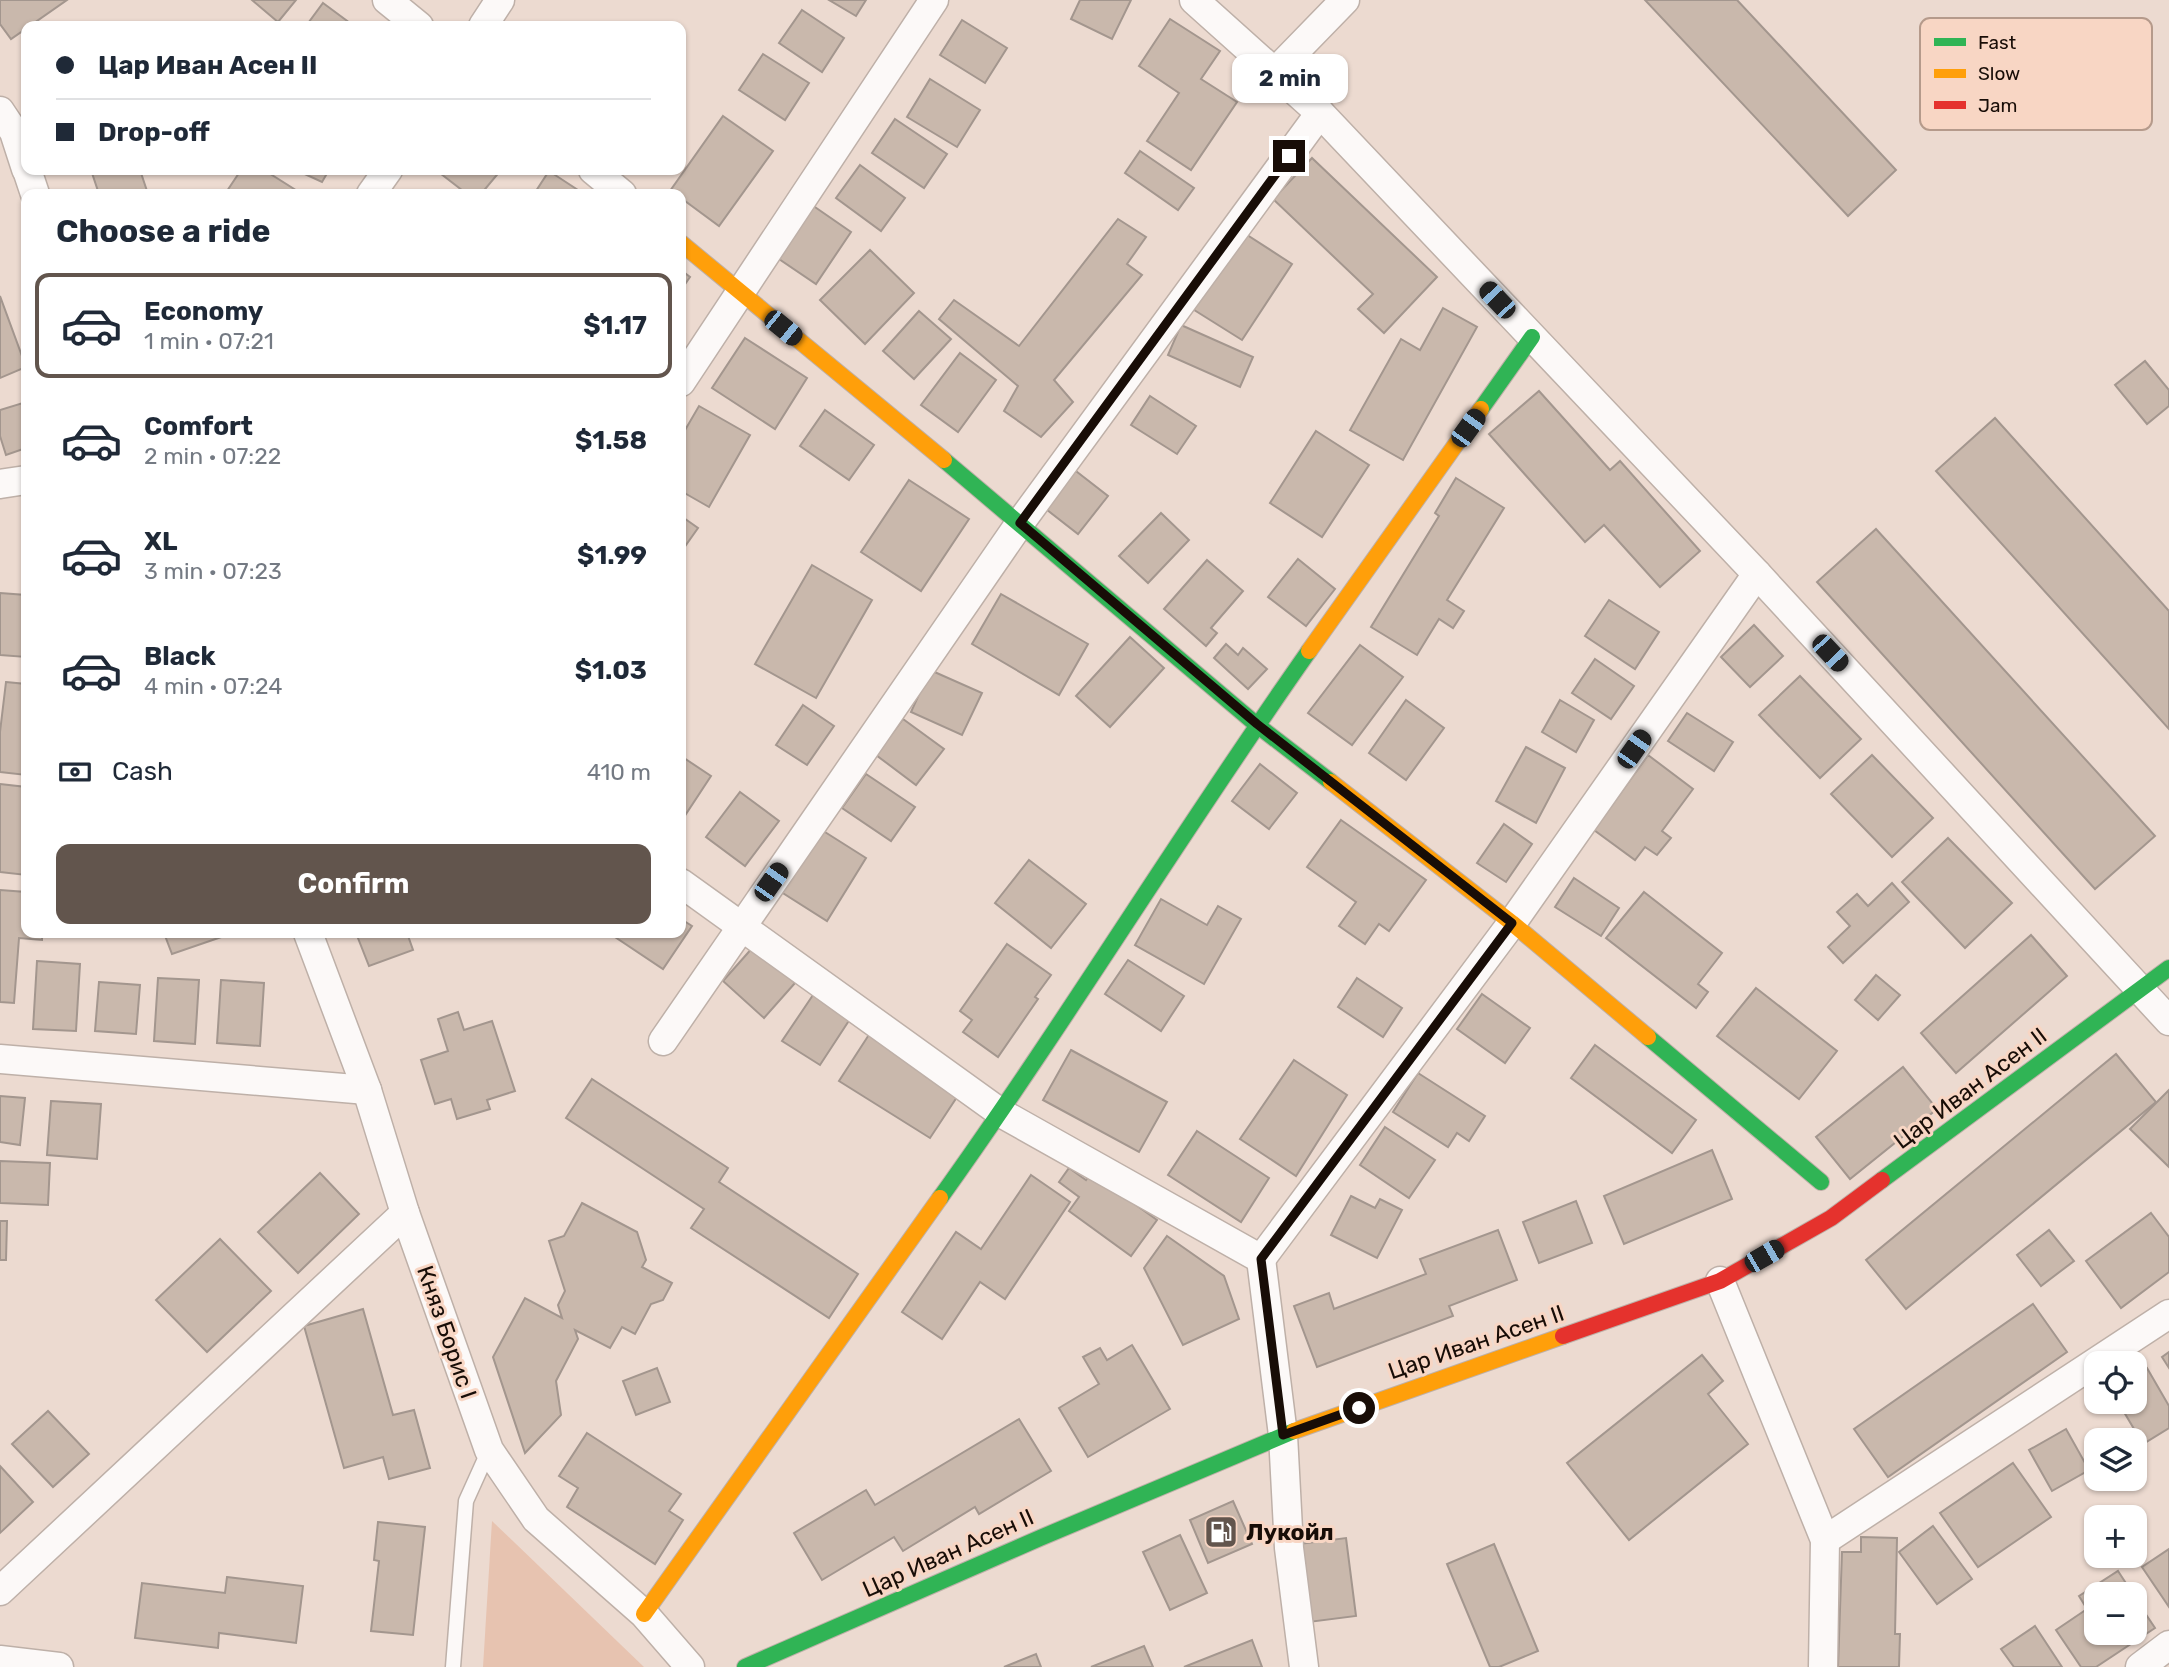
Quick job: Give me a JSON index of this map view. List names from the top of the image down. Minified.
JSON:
{"streets":{"street":["Цар Иван Асен II","Княз Борис I"]},"places":{"fuel station":["Лукойл"]},"legend":["Fast","Slow","Jam"],"page":{"banner":["Цар Иван Асен II","Drop-off"],"bubble":"2 min","heading":"Choose a ride","list":[{"name":"Economy","note":"1 min · 07:21","value":"$1.17"},{"name":"Comfort","note":"2 min · 07:22","value":"$1.58"},{"name":"XL","note":"3 min · 07:23","value":"$1.99"},{"name":"Black","note":"4 min · 07:24","value":"$1.03"}],"pay":["Cash","410 m"],"buttons":"Confirm","map_buttons":["+","−"]}}
